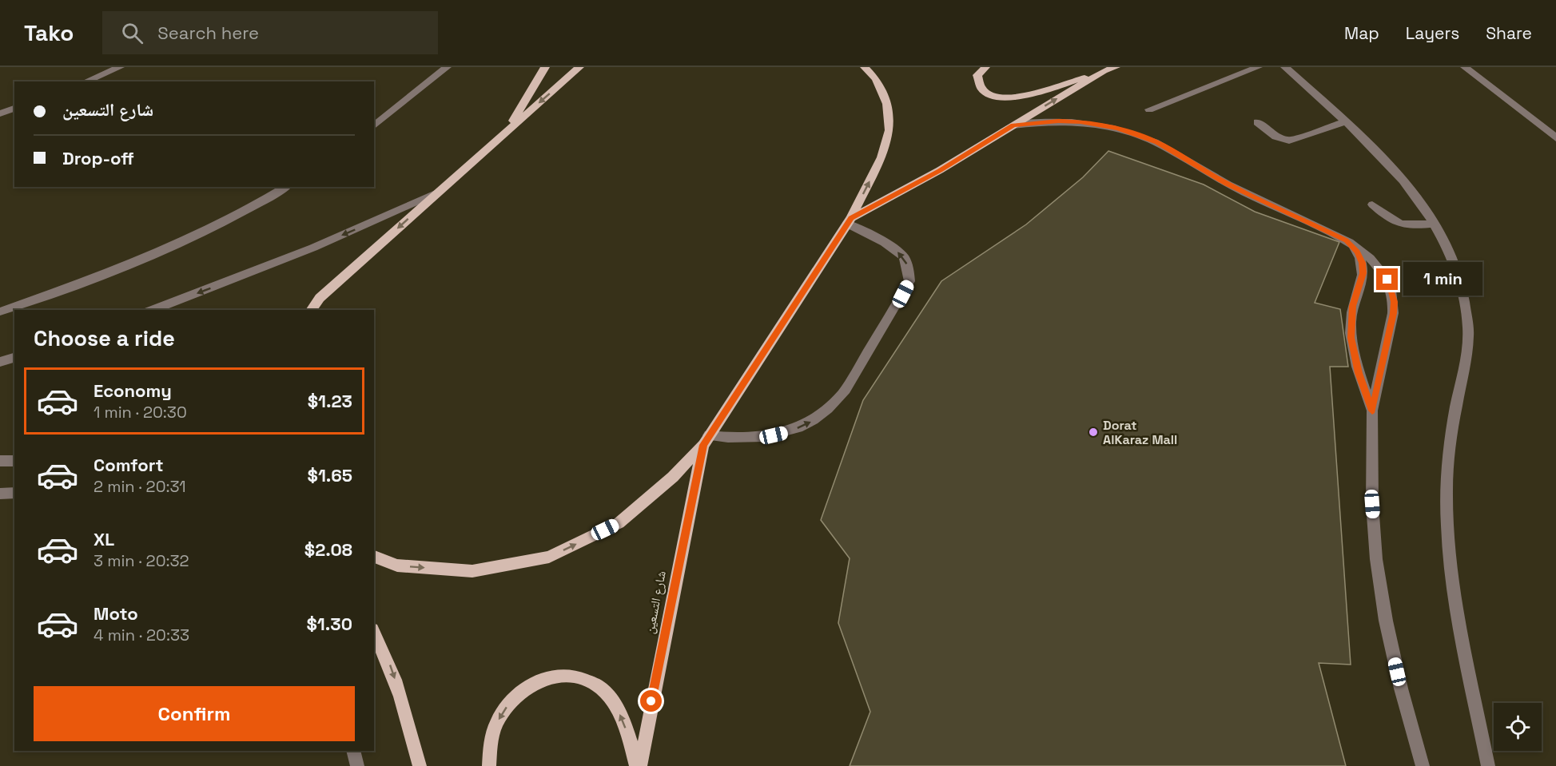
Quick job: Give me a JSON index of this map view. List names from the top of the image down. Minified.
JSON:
{"streets":{"main road":["شارع التسعين"]},"places":["Dorat AlKaraz Mall"],"page":{"header":"Tako","search":"Search here","nav":["Map","Layers","Share"],"banner":["شارع التسعين","Drop-off"],"bubble":"1 min","heading":"Choose a ride","list":[{"name":"Economy","note":"1 min · 20:30","value":"$1.23"},{"name":"Comfort","note":"2 min · 20:31","value":"$1.65"},{"name":"XL","note":"3 min · 20:32","value":"$2.08"},{"name":"Moto","note":"4 min · 20:33","value":"$1.30"}],"buttons":"Confirm"}}
